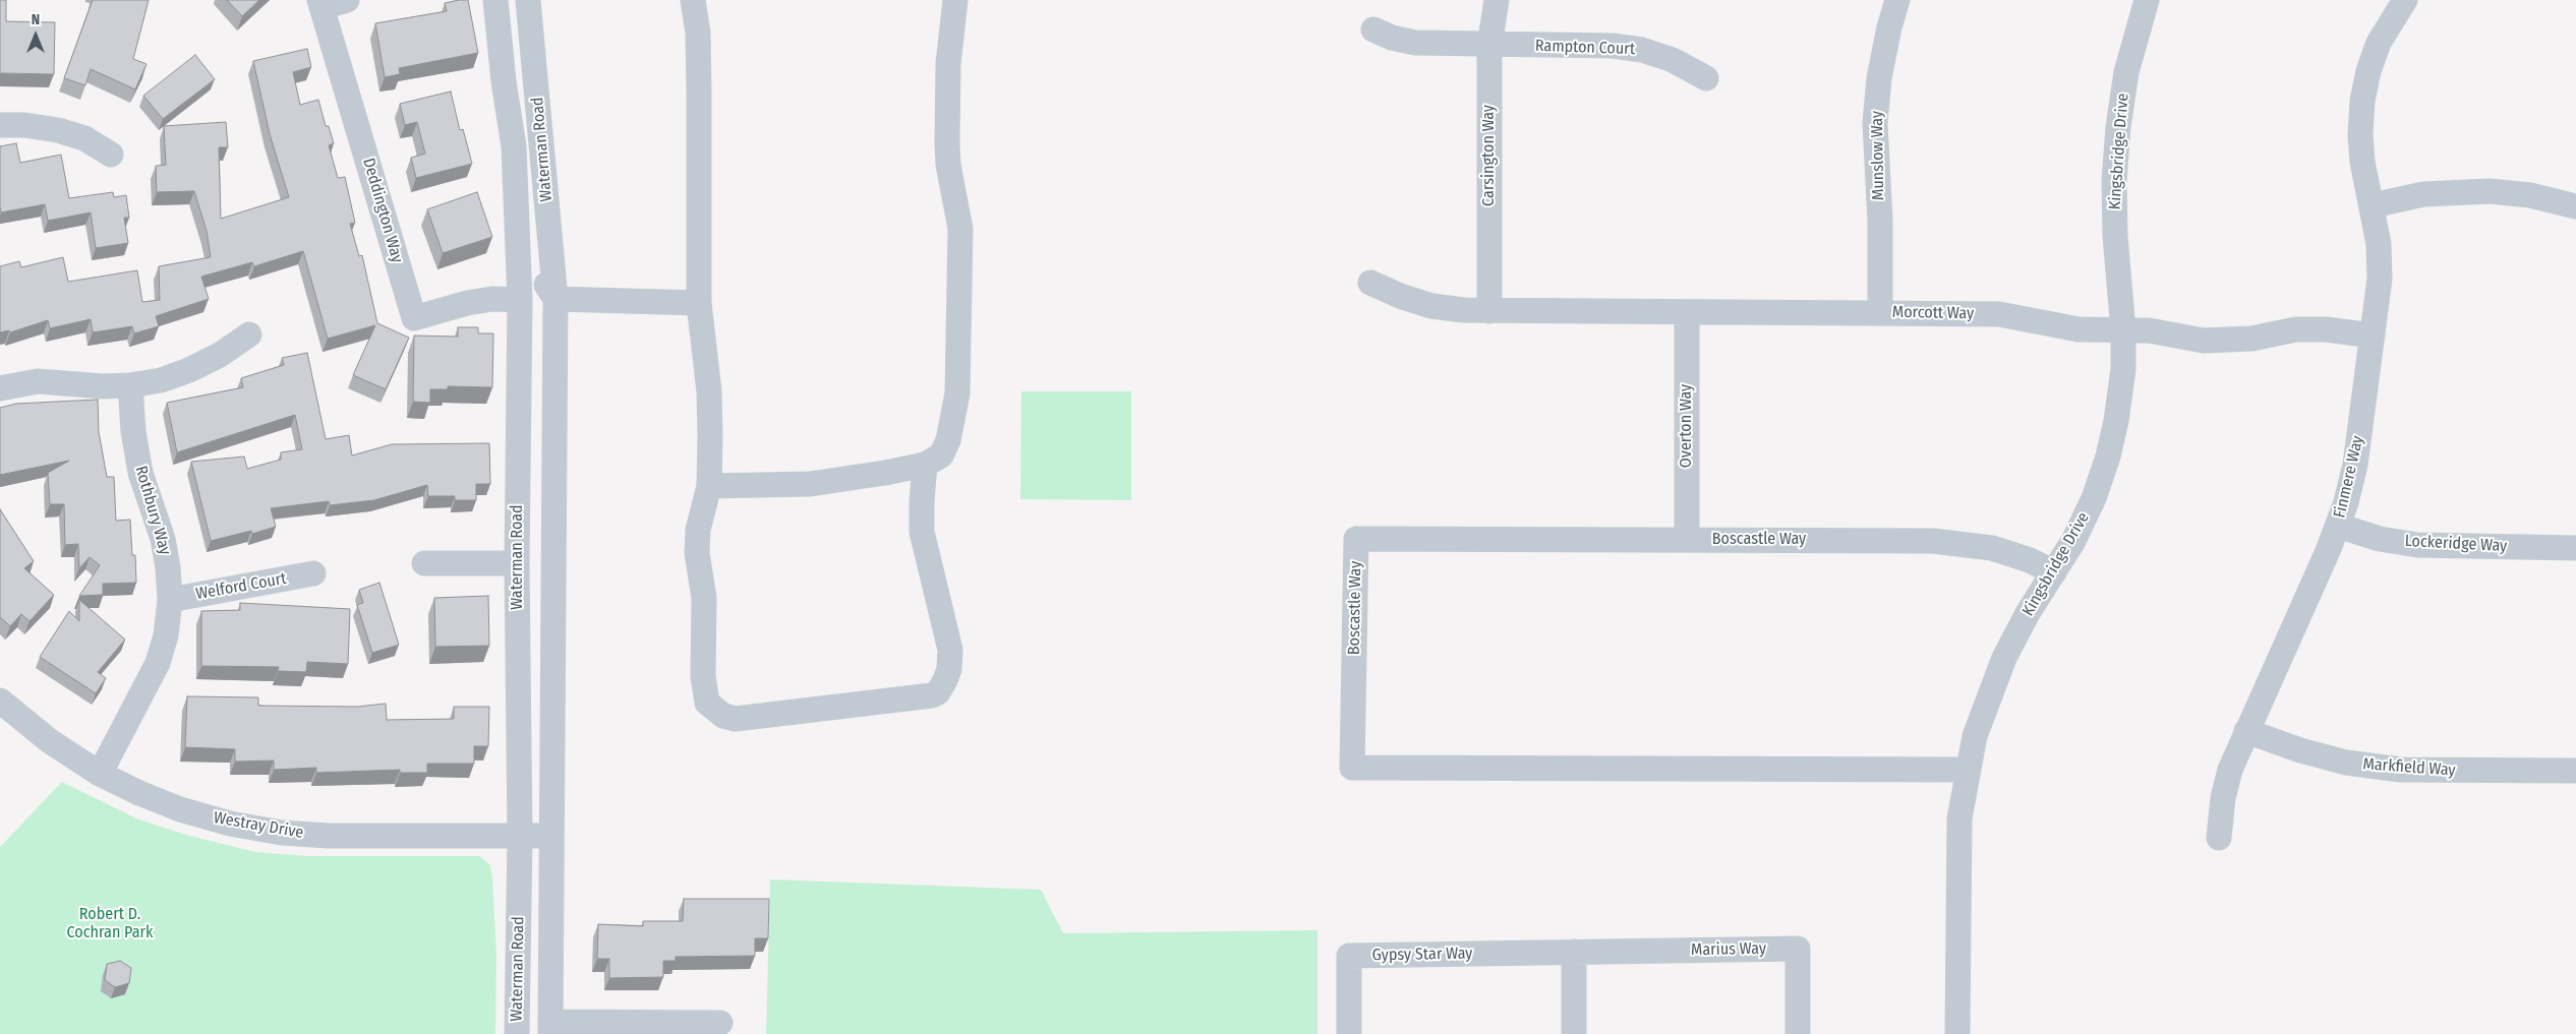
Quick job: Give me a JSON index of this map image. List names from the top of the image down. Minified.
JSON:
{"streets":{"street":["Rampton Court","Waterman Road","Kingsbridge Drive","Carsington Way","Munslow Way","Deddington Way","Morcott Way","Overton Way","Finmere Way","Rothbury Way","Boscastle Way","Lockeridge Way","Welford Court","Markfield Way","Westray Drive","Marius Way","Gypsy Star Way"]},"crossings":[["Rampton Court","Carsington Way"],["Waterman Road","Deddington Way"],["Waterman Road","Westray Drive"],["Kingsbridge Drive","Morcott Way"],["Kingsbridge Drive","Boscastle Way"],["Carsington Way","Morcott Way"],["Munslow Way","Morcott Way"],["Morcott Way","Overton Way"],["Morcott Way","Finmere Way"],["Overton Way","Boscastle Way"],["Finmere Way","Lockeridge Way"],["Finmere Way","Markfield Way"],["Rothbury Way","Welford Court"],["Rothbury Way","Westray Drive"],["Marius Way","Gypsy Star Way"]],"parks":["Robert D. Cochran Park"],"north":"top"}
